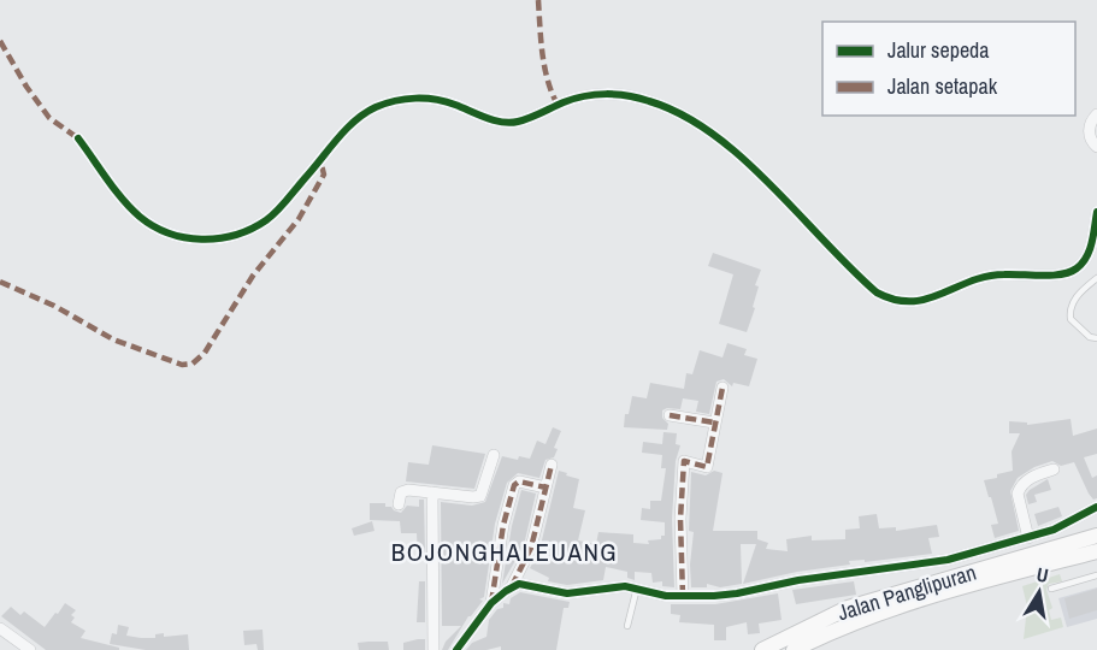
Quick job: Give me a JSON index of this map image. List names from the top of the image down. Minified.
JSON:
{"streets":{"main road":["Jalan Panglipuran"]},"districts":["BOJONGHALEUANG"],"legend":["Jalur sepeda","Jalan setapak"],"north":"top"}
